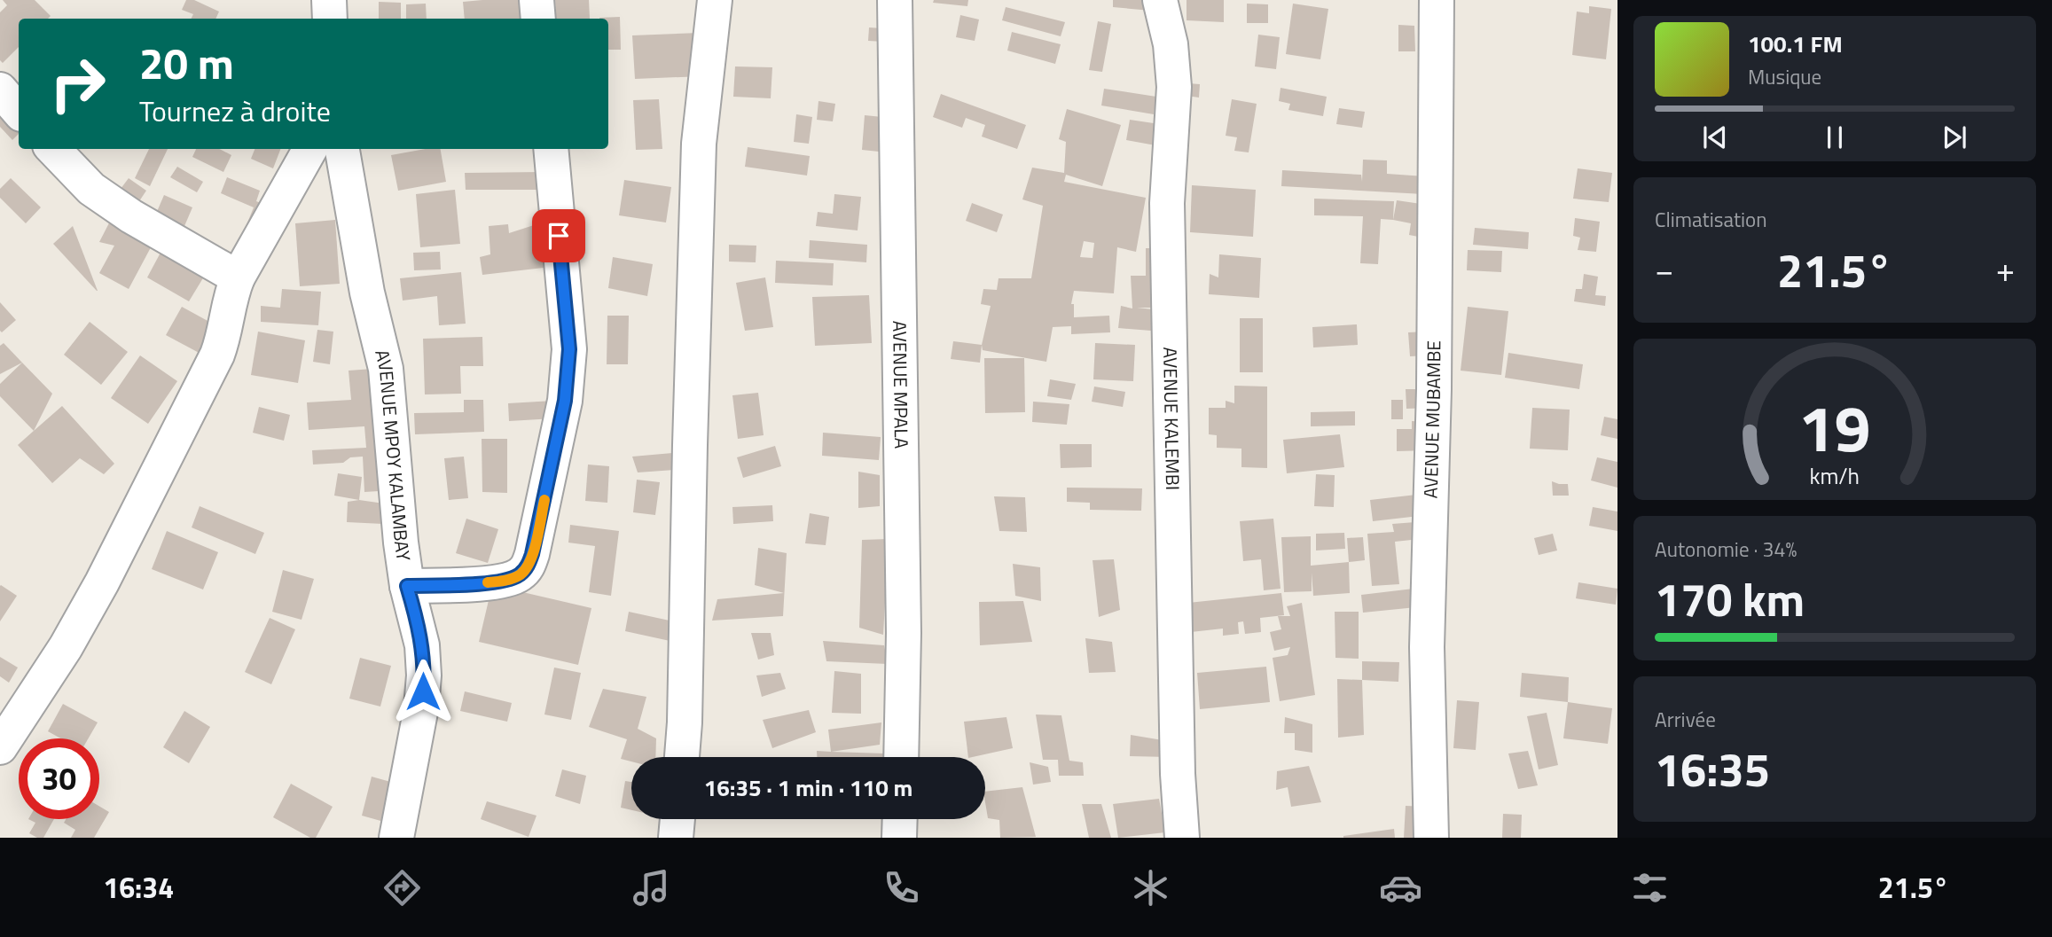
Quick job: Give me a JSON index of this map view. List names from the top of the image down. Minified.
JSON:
{"streets":{"street":["AVENUE MPALA","AVENUE KALEMBI","AVENUE MUBAMBE","AVENUE MPOY KALAMBAY"]},"page":{"turn":["20 m","Tournez à droite"],"song":["100.1 FM","Musique"],"tile":["Climatisation",["Autonomie · 34%","170 km"],["Arrivée","16:35"]],"heat":["−","21.5°","+"],"limit":"30","trip":"16:35 · 1 min · 110 m","tabs":["16:34","21.5°"],"gauge":["19","km/h"]}}
